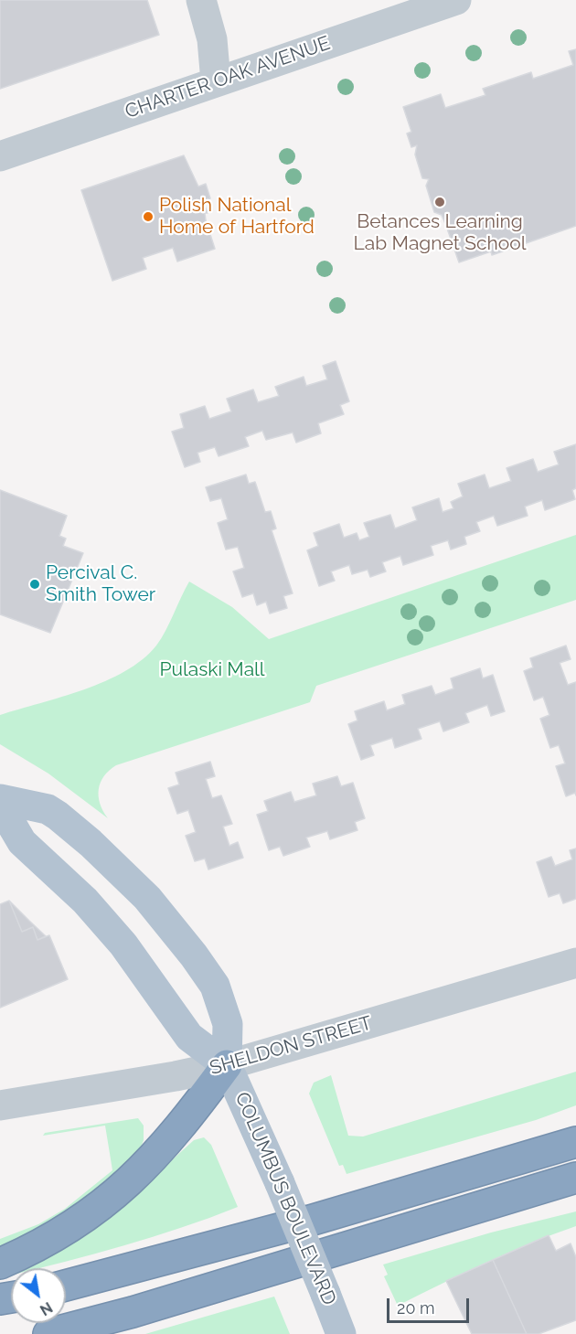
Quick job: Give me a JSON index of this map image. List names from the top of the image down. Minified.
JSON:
{"streets":{"main road":["COLUMBUS BOULEVARD"],"street":["CHARTER OAK AVENUE","SHELDON STREET"]},"crossings":[["SHELDON STREET","COLUMBUS BOULEVARD"]],"parks":["Pulaski Mall"],"places":["Betances Learning Lab Magnet School","Polish National Home of Hartford","Percival C. Smith Tower"],"scale_bar":"20 m","north":"bottom right"}
